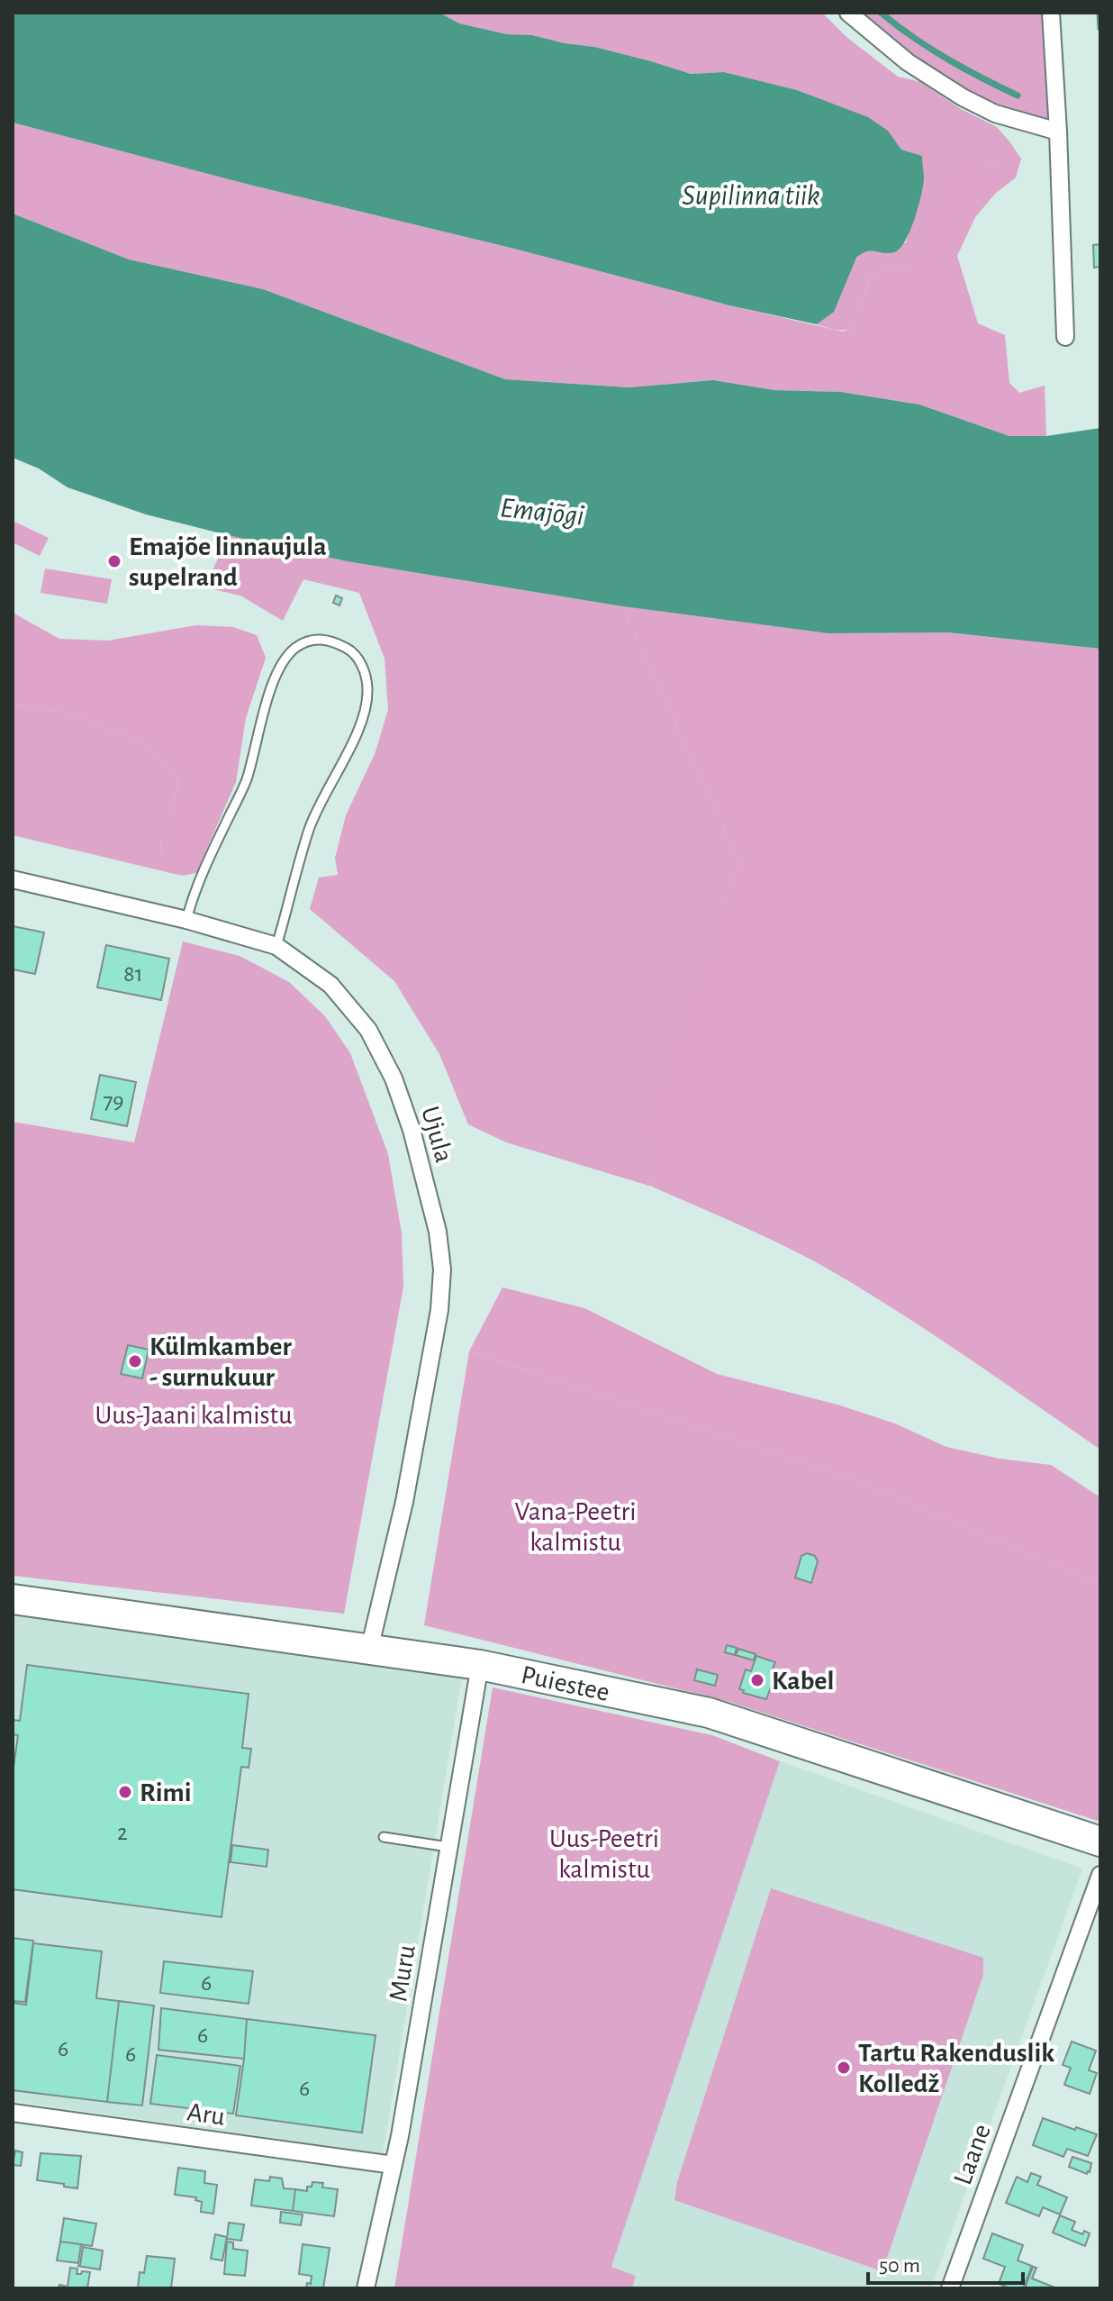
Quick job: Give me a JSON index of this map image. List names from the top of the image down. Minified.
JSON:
{"streets":{"highway":["Puiestee"],"street":["Ujula","Muru","Aru","Laane"]},"crossings":[["Ujula","Puiestee"],["Puiestee","Muru"],["Muru","Aru"]],"water":["Supilinna tiik","Emajõgi"],"parks":["Uus-Jaani kalmistu","Vana-Peetri kalmistu","Uus-Peetri kalmistu"],"places":["Emajõe linnaujula supelrand","Külmkamber - surnukuur","Kabel","Rimi","Tartu Rakenduslik Kolledž"],"house_numbers":["81","79","2","6","6","6","6","6"],"scale_bar":"50 m"}
